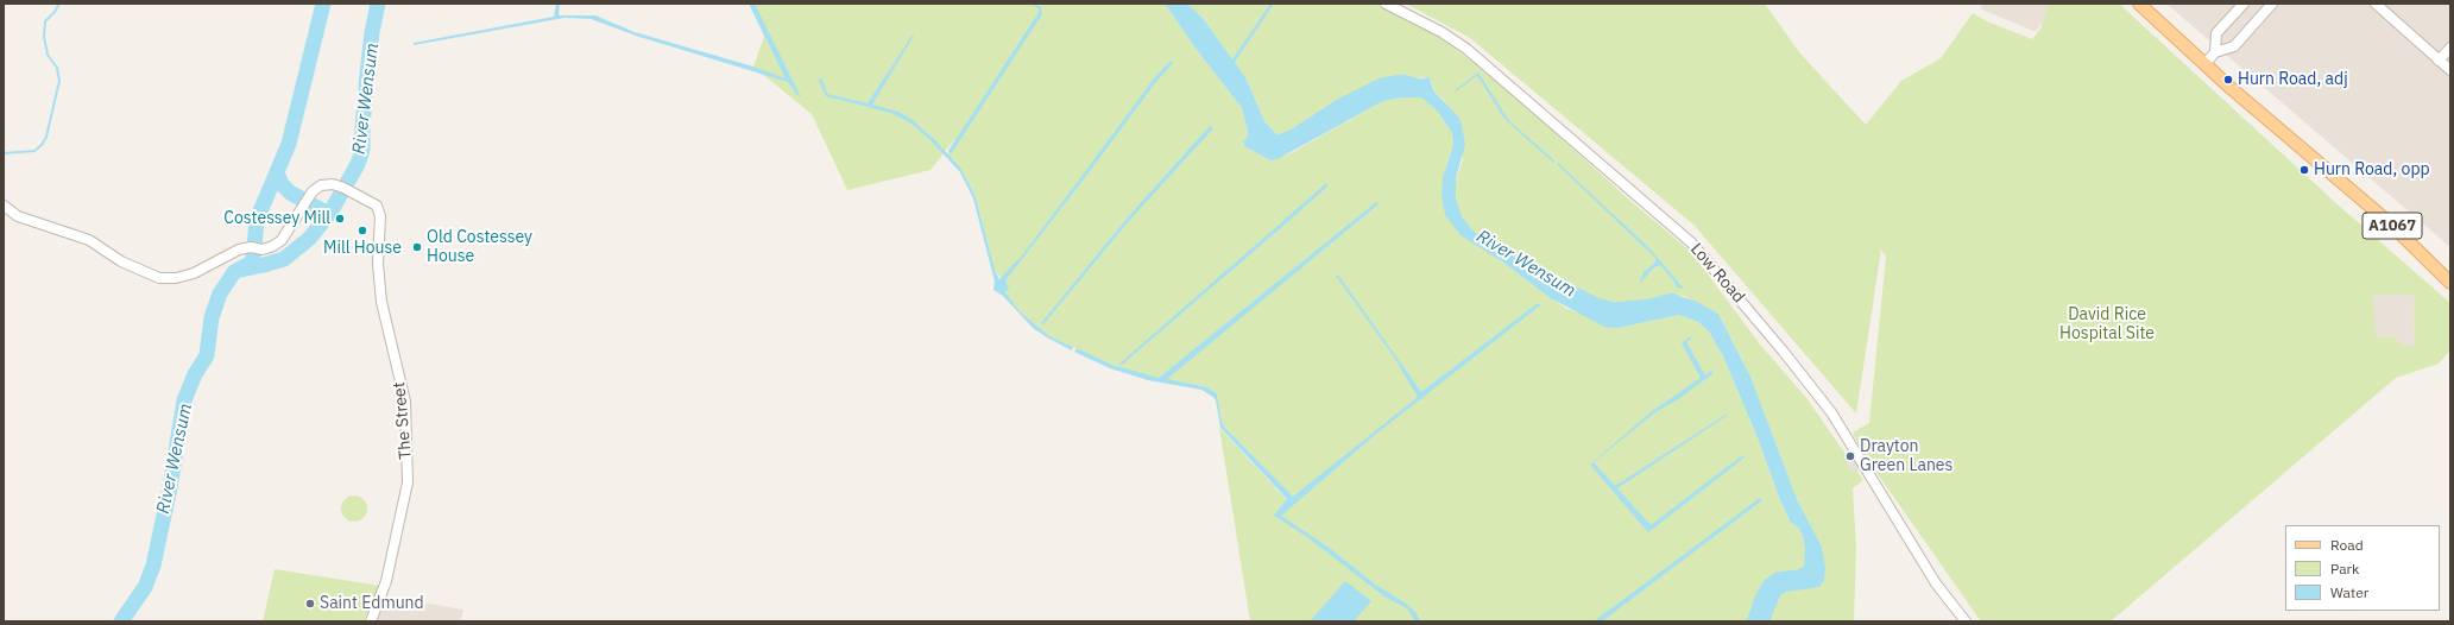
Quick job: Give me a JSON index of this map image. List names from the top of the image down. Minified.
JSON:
{"streets":{"main road":["A1067"],"street":["Low Road","The Street"]},"water":["River Wensum"],"parks":["David Rice Hospital Site"],"places":["Hurn Road, adj","Hurn Road, opp","Costessey Mill","Mill House","Old Costessey House","Drayton Green Lanes","Saint Edmund"],"legend":["Road","Park","Water"]}
